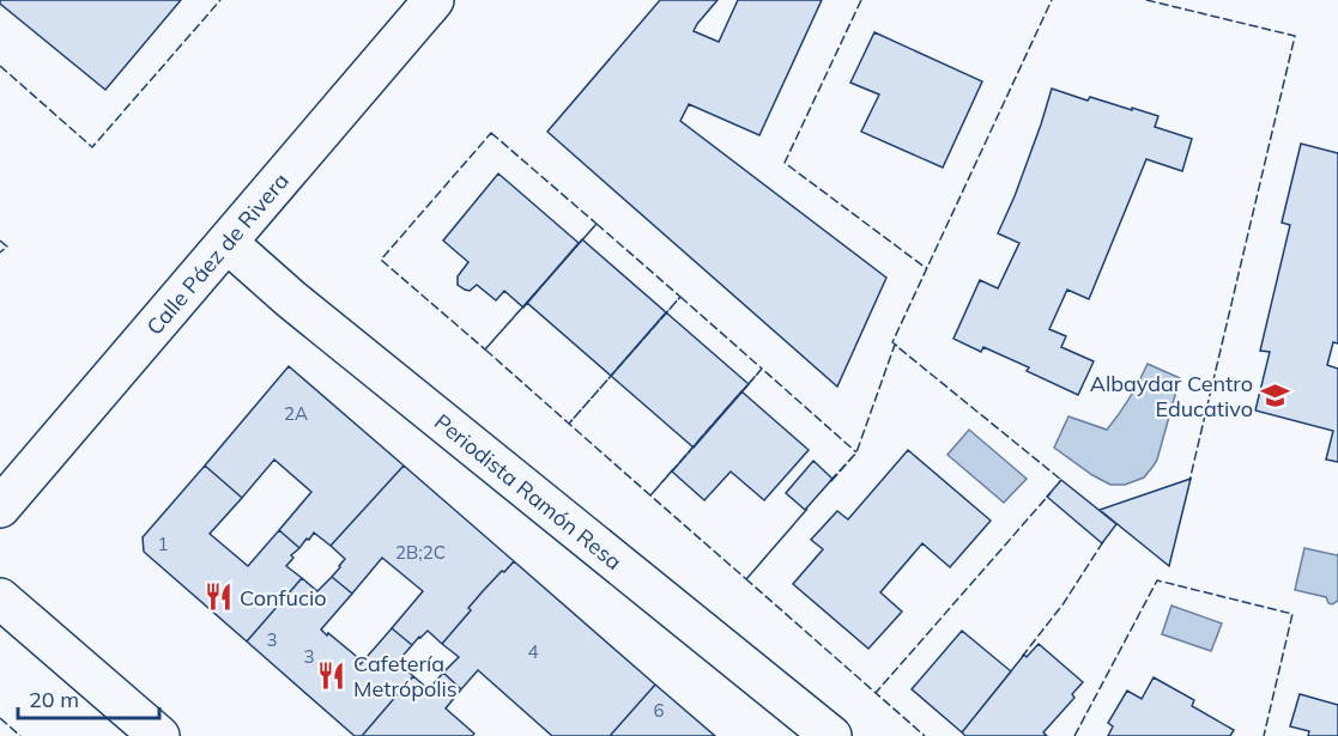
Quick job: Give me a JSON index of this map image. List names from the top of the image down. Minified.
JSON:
{"streets":{"street":["Calle Páez de Rivera","Periodista Ramón Resa"]},"crossings":[["Calle Páez de Rivera","Periodista Ramón Resa"]],"places":{"school or university":["Albaydar Centro Educativo"],"restaurant":["Confucio","Cafetería Metrópolis"]},"house_numbers":["2A","1","2B;2C","3","4","3","6"],"scale_bar":"20 m"}
